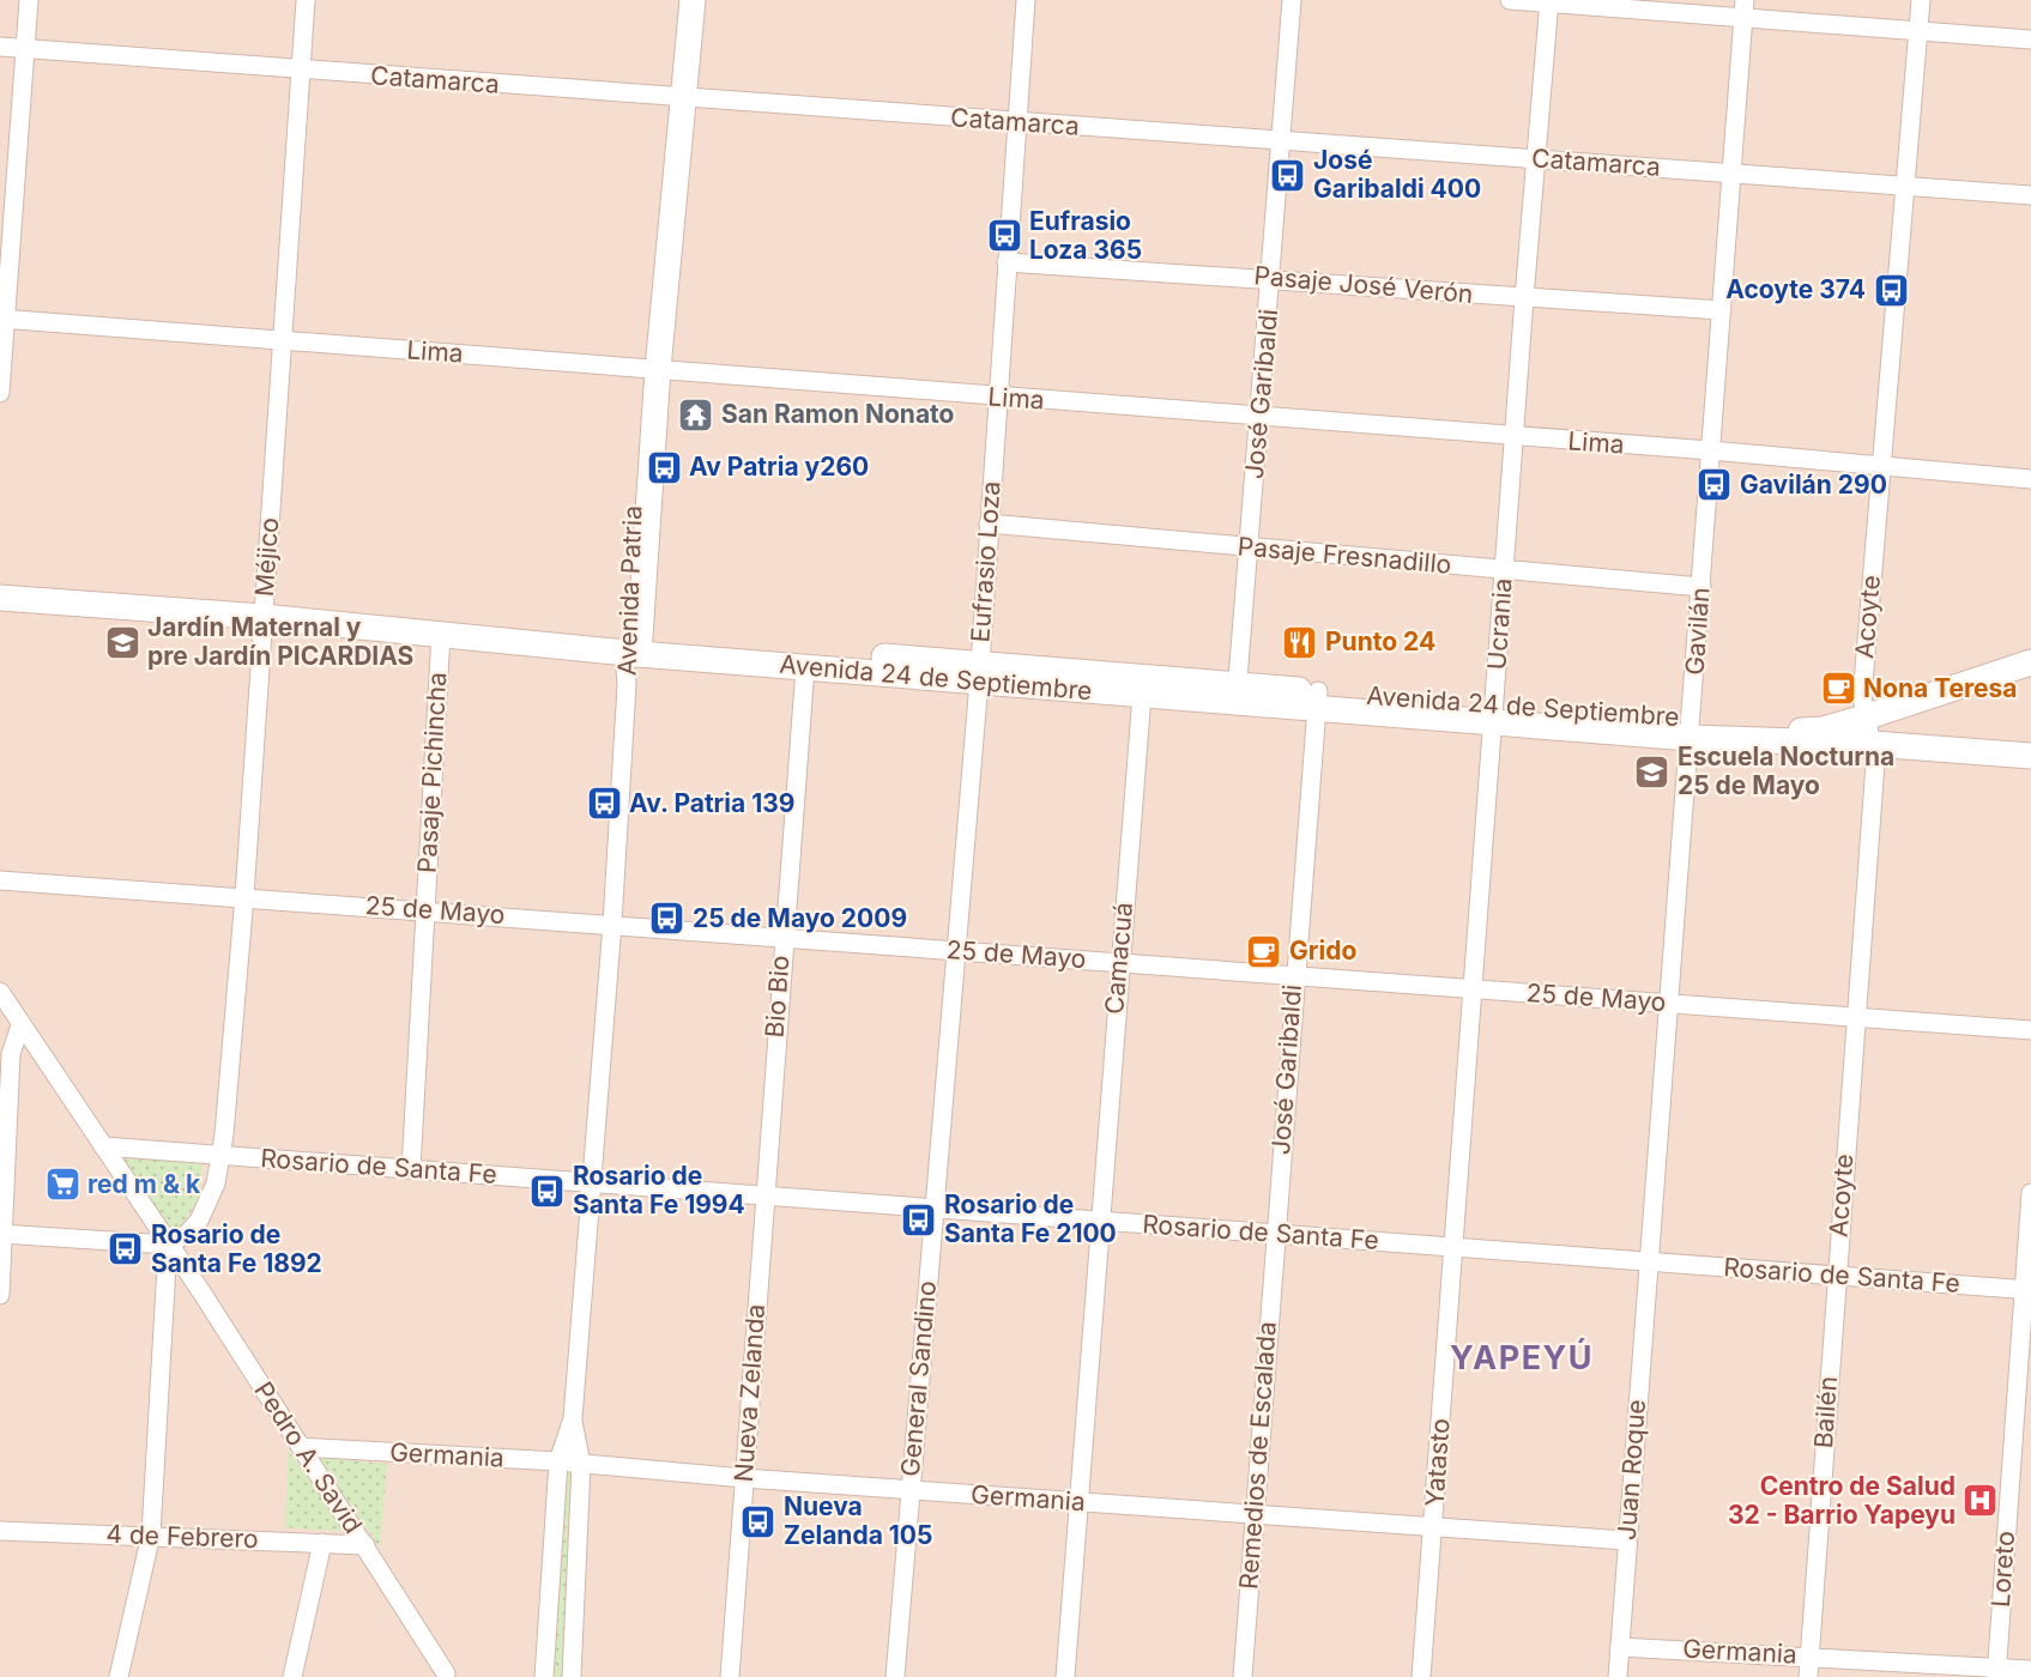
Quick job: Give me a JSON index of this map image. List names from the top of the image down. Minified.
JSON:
{"streets":{"main road":["Avenida Patria","Avenida 24 de Septiembre"],"street":["Catamarca","Pasaje José Verón","Lima","José Garibaldi","Pasaje Fresnadillo","Méjico","Eufrasio Loza","Acoyte","Ucrania","Gavilán","Pasaje Pichincha","25 de Mayo","Camacuá","Bio Bio","Rosario de Santa Fe","General Sandino","Nueva Zelanda","Bailén","Germania","Remedios de Escalada","Pedro A. Savid","Yatasto","Juan Roque","4 de Febrero","Loreto"]},"crossings":[["Catamarca","José Garibaldi"],["Catamarca","Méjico"],["Catamarca","Eufrasio Loza"],["Catamarca","Avenida Patria"],["Catamarca","Acoyte"],["Catamarca","Ucrania"],["Catamarca","Gavilán"],["Pasaje José Verón","José Garibaldi"],["Pasaje José Verón","Eufrasio Loza"],["Pasaje José Verón","Ucrania"],["Pasaje José Verón","Gavilán"],["Lima","José Garibaldi"],["Lima","Méjico"],["Lima","Eufrasio Loza"],["Lima","Avenida Patria"],["Lima","Acoyte"],["Lima","Ucrania"],["Lima","Gavilán"],["José Garibaldi","Pasaje Fresnadillo"],["José Garibaldi","Avenida 24 de Septiembre"],["José Garibaldi","25 de Mayo"],["José Garibaldi","Rosario de Santa Fe"],["José Garibaldi","Remedios de Escalada"],["Pasaje Fresnadillo","Eufrasio Loza"],["Pasaje Fresnadillo","Ucrania"],["Pasaje Fresnadillo","Gavilán"],["Méjico","Avenida 24 de Septiembre"],["Méjico","25 de Mayo"],["Méjico","Rosario de Santa Fe"],["Méjico","Pedro A. Savid"],["Eufrasio Loza","Avenida 24 de Septiembre"],["Eufrasio Loza","25 de Mayo"],["Eufrasio Loza","Rosario de Santa Fe"],["Eufrasio Loza","General Sandino"],["Avenida Patria","Avenida 24 de Septiembre"],["Avenida Patria","25 de Mayo"],["Avenida Patria","Rosario de Santa Fe"],["Acoyte","Avenida 24 de Septiembre"],["Acoyte","25 de Mayo"],["Acoyte","Rosario de Santa Fe"],["Acoyte","Bailén"],["Ucrania","Avenida 24 de Septiembre"],["Ucrania","25 de Mayo"],["Ucrania","Rosario de Santa Fe"],["Ucrania","Yatasto"],["Gavilán","Avenida 24 de Septiembre"],["Gavilán","25 de Mayo"],["Gavilán","Rosario de Santa Fe"],["Gavilán","Juan Roque"],["Avenida 24 de Septiembre","Pasaje Pichincha"],["Avenida 24 de Septiembre","Camacuá"],["Avenida 24 de Septiembre","Bio Bio"],["Pasaje Pichincha","25 de Mayo"],["Pasaje Pichincha","Rosario de Santa Fe"],["25 de Mayo","Camacuá"],["25 de Mayo","Bio Bio"],["Camacuá","Rosario de Santa Fe"],["Camacuá","Germania"],["Bio Bio","Rosario de Santa Fe"],["Bio Bio","Nueva Zelanda"],["Rosario de Santa Fe","General Sandino"],["Rosario de Santa Fe","Nueva Zelanda"],["Rosario de Santa Fe","Bailén"],["Rosario de Santa Fe","Remedios de Escalada"],["Rosario de Santa Fe","Pedro A. Savid"],["Rosario de Santa Fe","Yatasto"],["Rosario de Santa Fe","Juan Roque"],["Rosario de Santa Fe","Loreto"],["General Sandino","Germania"],["Nueva Zelanda","Germania"],["Bailén","Germania"],["Germania","Remedios de Escalada"],["Germania","Pedro A. Savid"],["Germania","Yatasto"],["Germania","Juan Roque"],["Germania","Loreto"],["Pedro A. Savid","4 de Febrero"]],"districts":["YAPEYÚ"],"places":{"bus stop":["José Garibaldi 400","Eufrasio Loza 365","Acoyte 374","Av Patria y260","Gavilán 290","Av. Patria 139","25 de Mayo 2009","Rosario de Santa Fe 1994","Rosario de Santa Fe 2100","Rosario de Santa Fe 1892","Nueva Zelanda 105"],"temple":["San Ramon Nonato"],"school or university":["Jardín Maternal y pre Jardín PICARDIAS","Escuela Nocturna 25 de Mayo"],"restaurant":["Punto 24"],"cafe":["Nona Teresa","Grido"],"supermarket":["red m & k"],"hospital":["Centro de Salud 32 - Barrio Yapeyu"]}}
